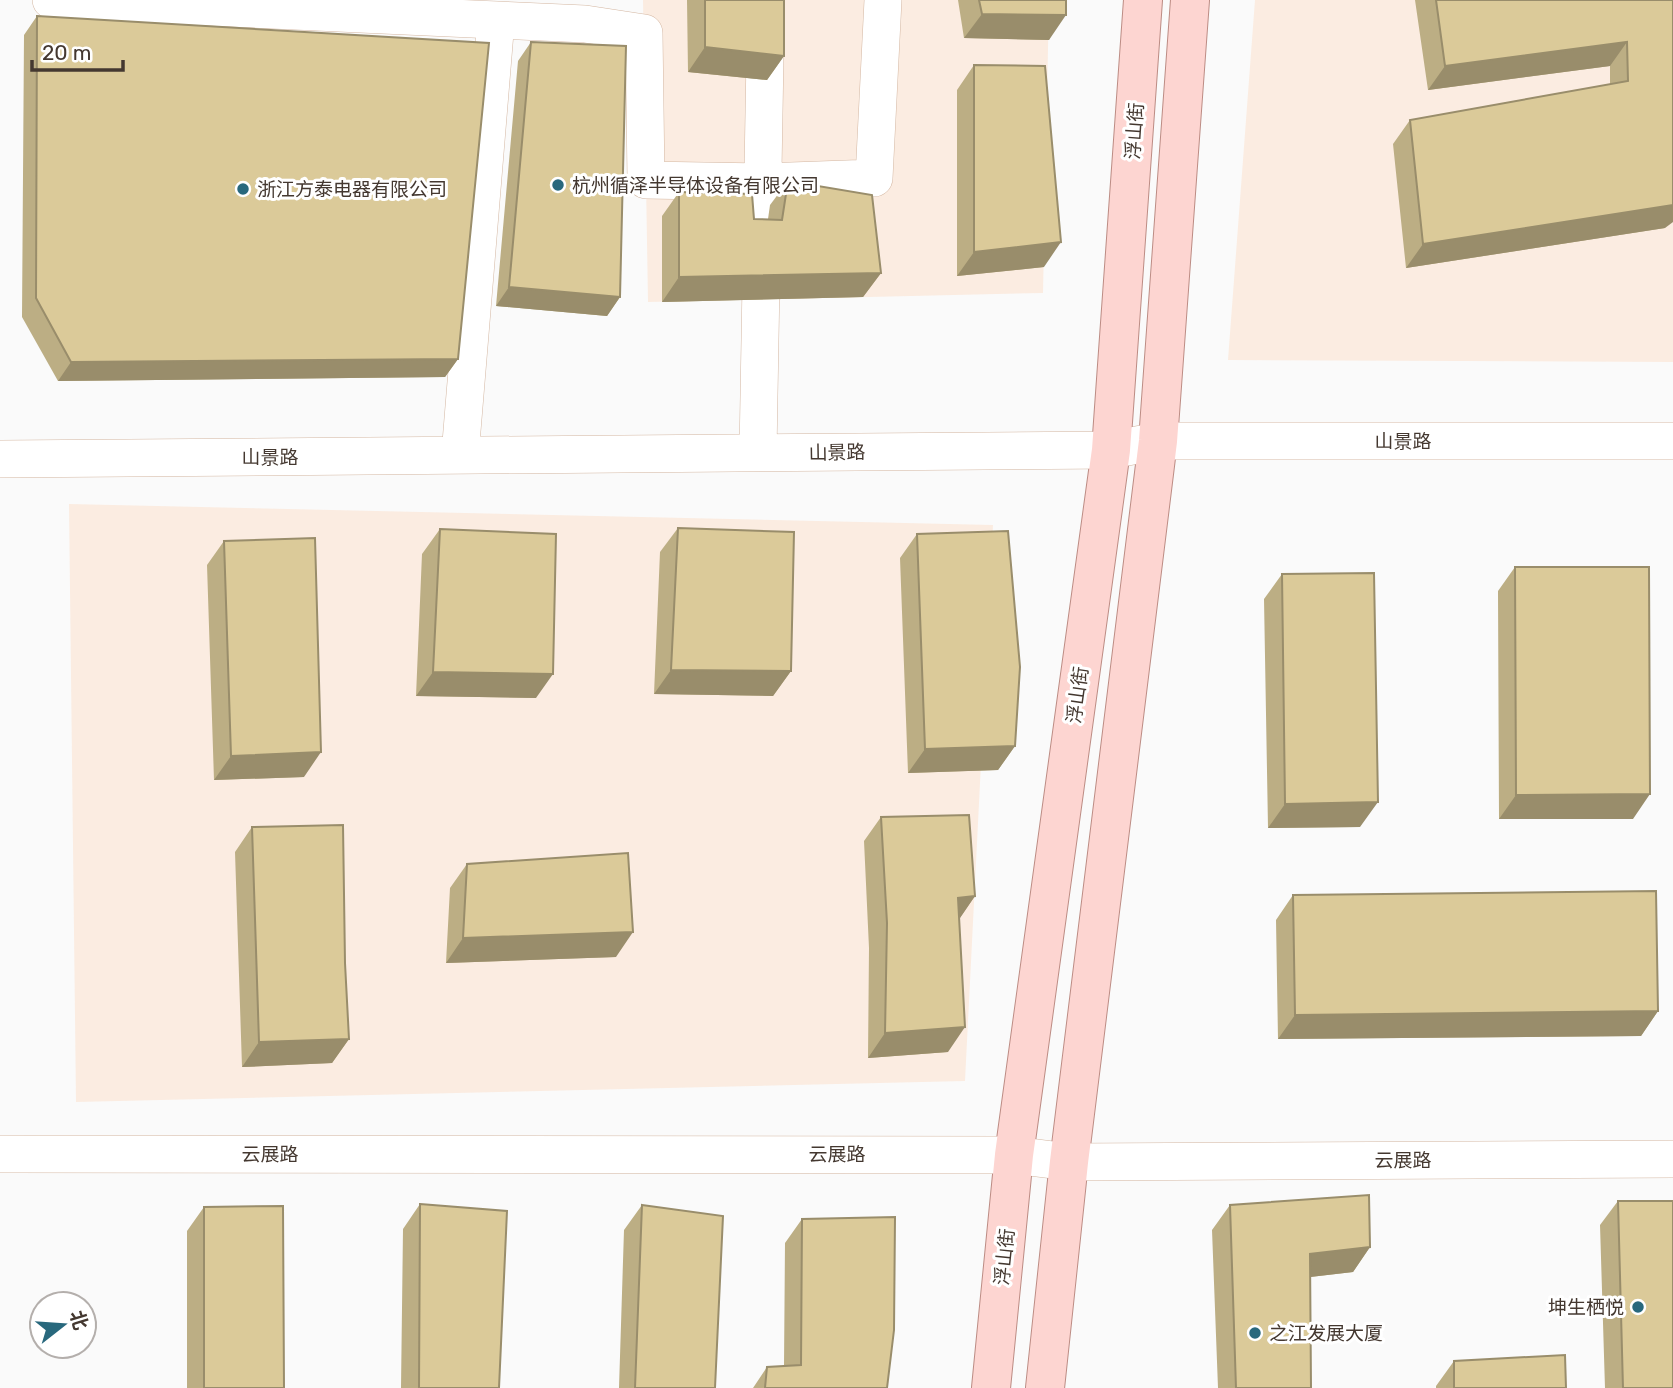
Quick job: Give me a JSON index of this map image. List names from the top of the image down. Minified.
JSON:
{"streets":{"main road":["浮山街"],"street":["山景路","云展路"]},"crossings":[["浮山街","山景路"],["浮山街","云展路"]],"places":["杭州循泽半导体设备有限公司","浙江方泰电器有限公司","坤生栖悦","之江发展大厦"],"scale_bar":"20 m","north":"right"}
